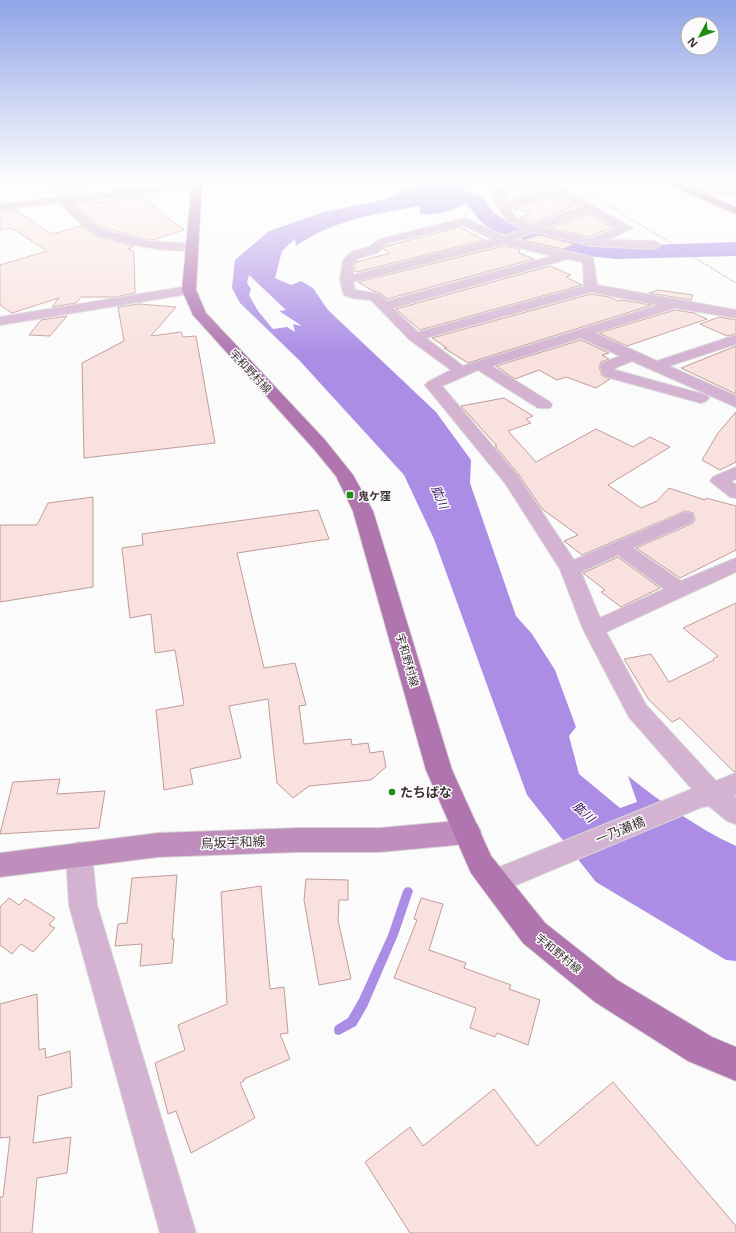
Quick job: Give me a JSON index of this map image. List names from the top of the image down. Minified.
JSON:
{"streets":{"main road":["宇和野村線","鳥坂宇和線"],"street":["一乃瀬橋"]},"crossings":[["宇和野村線","一乃瀬橋"],["宇和野村線","鳥坂宇和線"]],"water":["肱川"],"places":{"transit":["鬼ケ窪"],"other":["たちばな"]},"north":"bottom left"}
